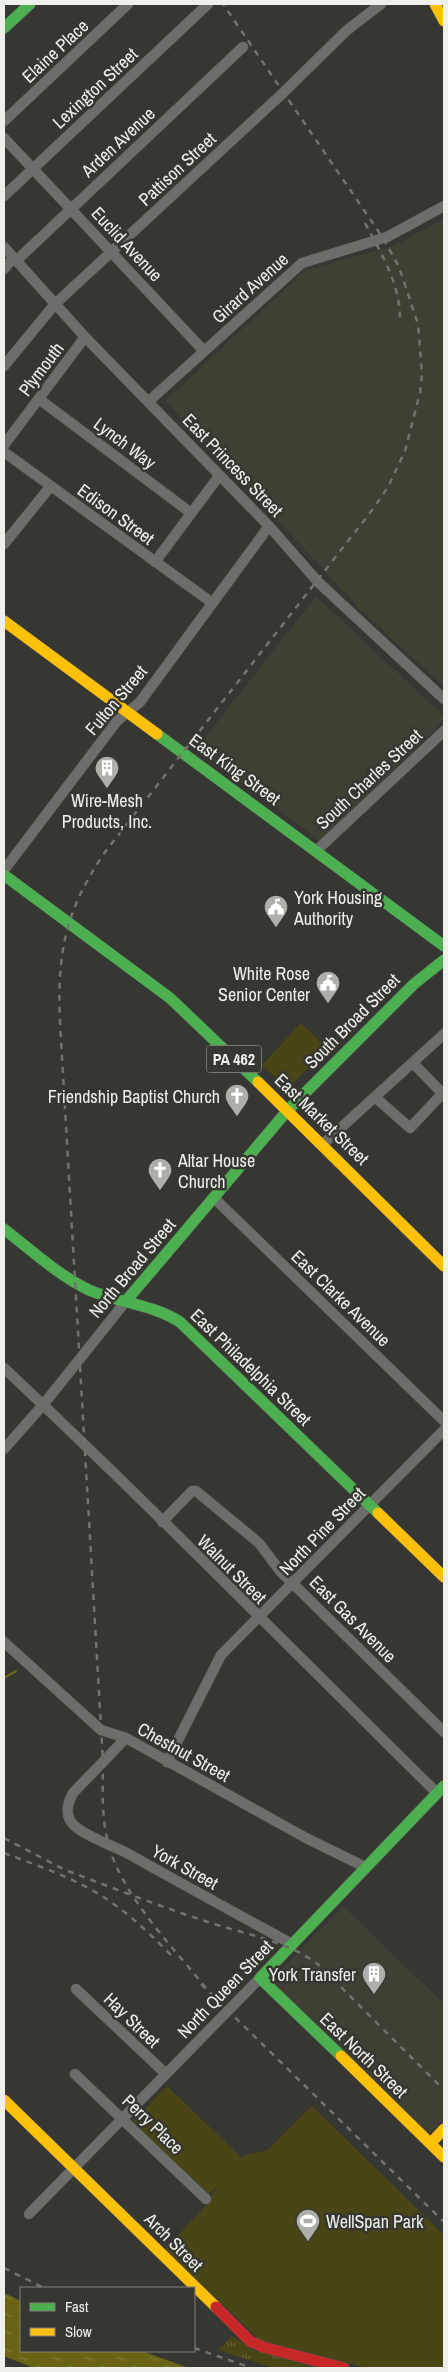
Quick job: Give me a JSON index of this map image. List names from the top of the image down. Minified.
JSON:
{"streets":{"street":["Elaine Place","Lexington Street","Arden Avenue","Pattison Street","Euclid Avenue","Girard Avenue","Plymouth","Lynch Way","East Princess Street","Edison Street","Fulton Street","East King Street","South Charles Street","South Broad Street","PA 462","East Market Street","North Broad Street","East Clarke Avenue","East Philadelphia Street","North Pine Street","Walnut Street","East Gas Avenue","Chestnut Street","York Street","North Queen Street","Hay Street","East North Street","Perry Place","Arch Street"]},"crossings":[["Lexington Street","Euclid Avenue"],["Arden Avenue","Euclid Avenue"],["Arden Avenue","East Princess Street"],["Pattison Street","Euclid Avenue"],["Pattison Street","East Princess Street"],["Euclid Avenue","Girard Avenue"],["Girard Avenue","East Princess Street"],["Plymouth","Lynch Way"],["Plymouth","East Princess Street"],["East Princess Street","Fulton Street"],["Edison Street","Fulton Street"],["Fulton Street","East King Street"],["East King Street","South Charles Street"],["South Broad Street","East Market Street"],["South Broad Street","North Broad Street"],["East Market Street","North Broad Street"],["North Broad Street","East Clarke Avenue"],["North Broad Street","East Philadelphia Street"],["North Broad Street","Walnut Street"],["East Philadelphia Street","North Pine Street"],["North Pine Street","Walnut Street"],["North Pine Street","East Gas Avenue"],["North Pine Street","Chestnut Street"],["Walnut Street","East Gas Avenue"],["Walnut Street","North Queen Street"],["Chestnut Street","York Street"],["Chestnut Street","North Queen Street"],["York Street","North Queen Street"],["North Queen Street","Hay Street"],["North Queen Street","East North Street"],["North Queen Street","Perry Place"],["North Queen Street","Arch Street"]],"places":{"building":["Wire-Mesh Products, Inc.","York Transfer"],"public building":["York Housing Authority","White Rose Senior Center"],"church":["Friendship Baptist Church","Altar House Church"],"sports":["WellSpan Park"]},"legend":["Fast","Slow"]}
